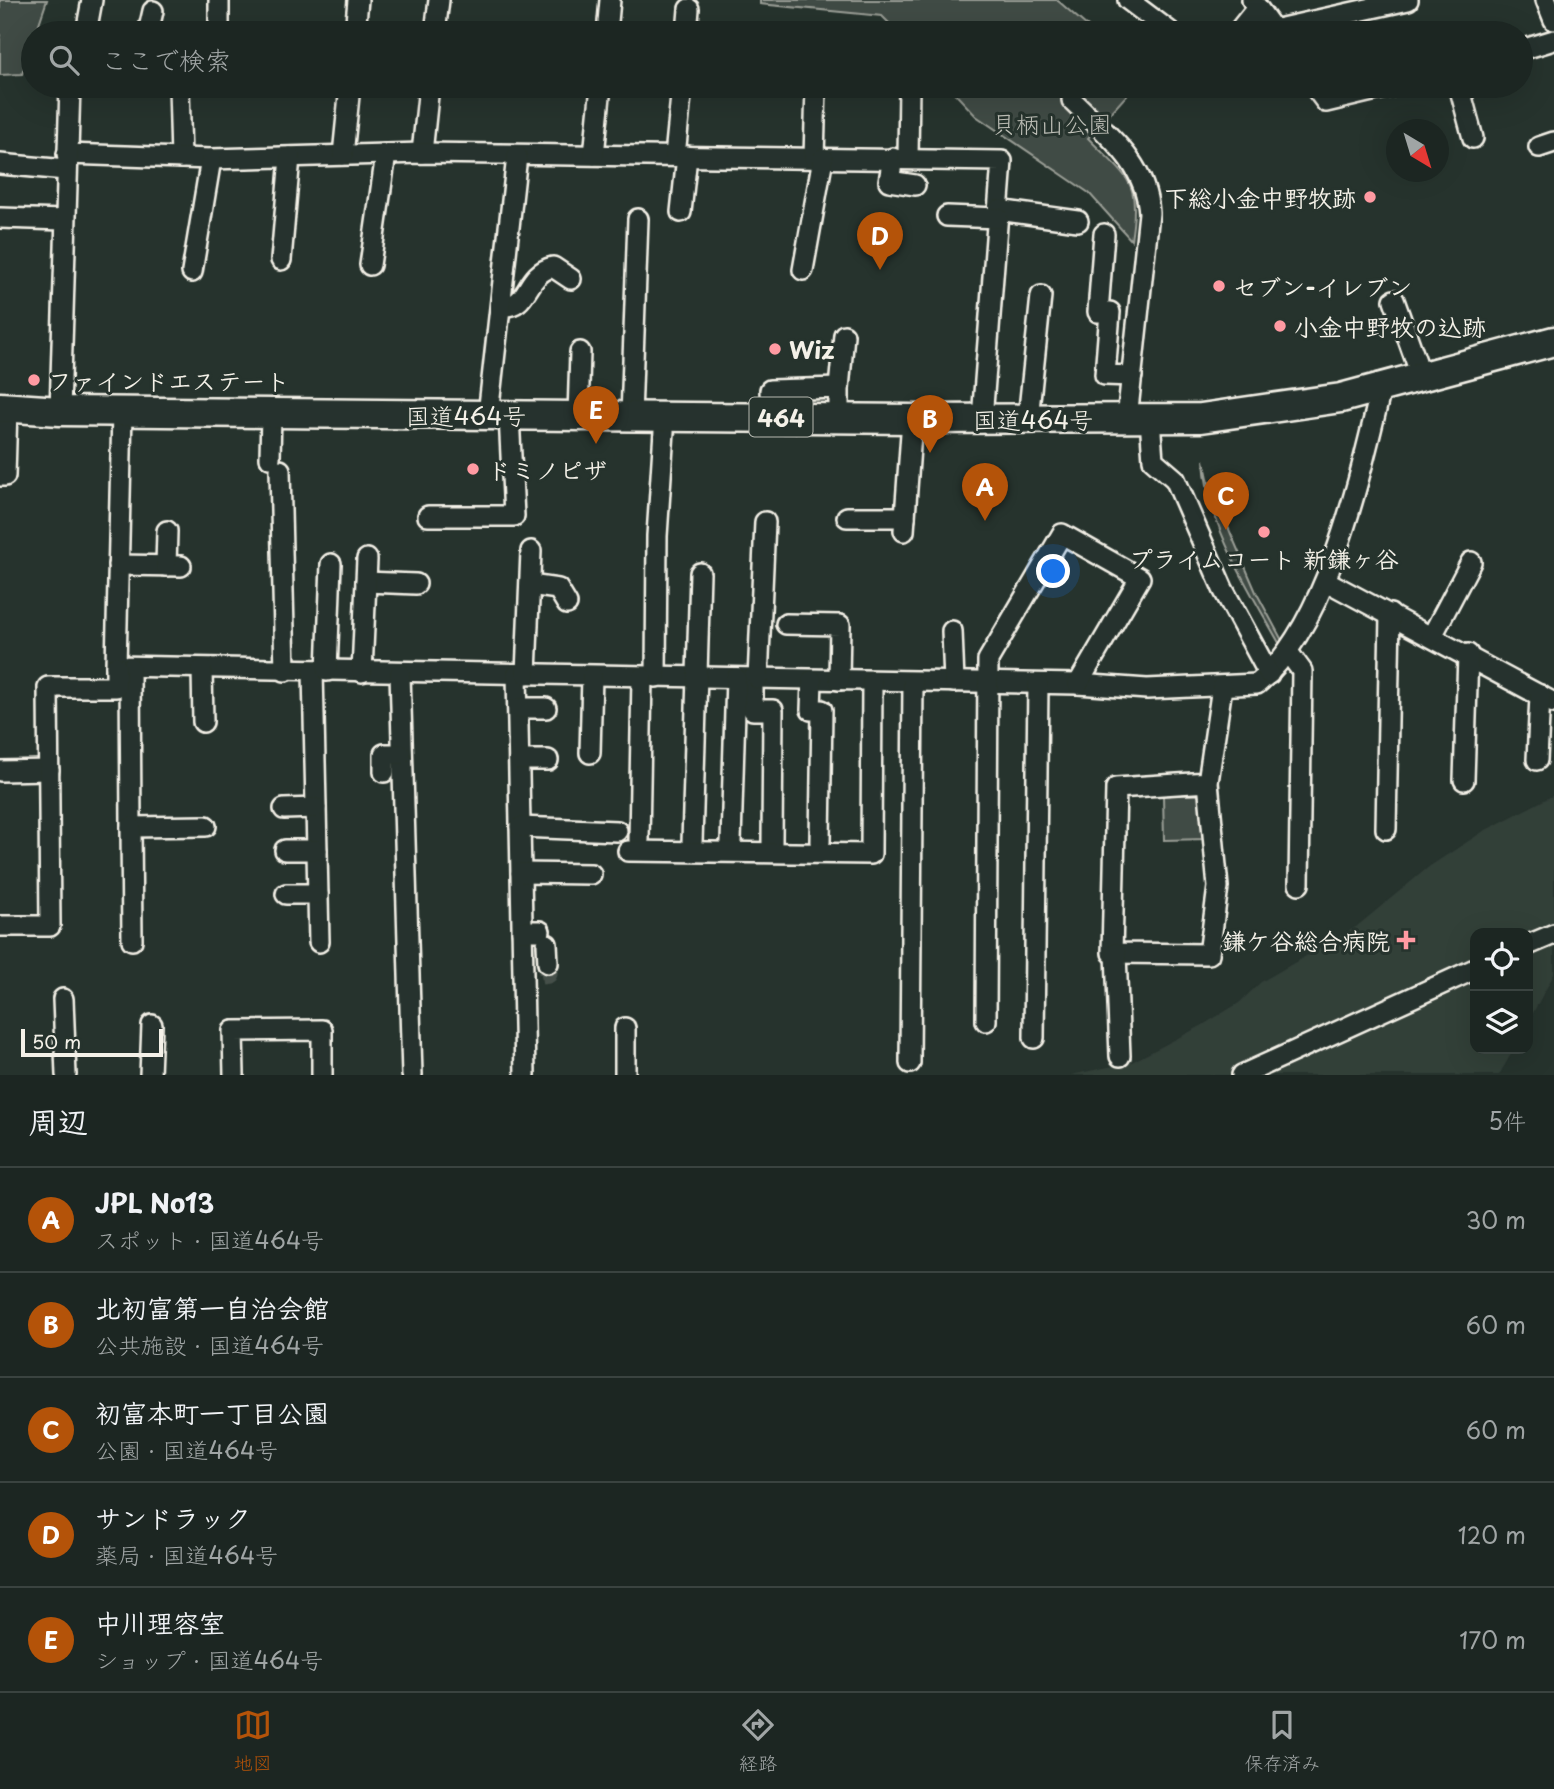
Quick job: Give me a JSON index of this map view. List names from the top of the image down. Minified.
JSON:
{"streets":{"highway":["国道464号","464"]},"parks":["貝柄山公園"],"places":{"other":["下総小金中野牧跡","セブン-イレブン","小金中野牧の込跡","Wiz","ファインドエステート","ドミノピザ","プライムコート 新鎌ヶ谷"],"health":["鎌ケ谷総合病院"]},"scale_bar":"50 m","north":"bottom right","page":{"search":"ここで検索","pins":["D","E","B","A","C"],"scale":"50 m","heading":["周辺","5件"],"list":[{"mark":"A","name":"JPL No13","note":"スポット · 国道464号","value":"30 m"},{"mark":"B","name":"北初富第一自治会館","note":"公共施設 · 国道464号","value":"60 m"},{"mark":"C","name":"初富本町一丁目公園","note":"公園 · 国道464号","value":"60 m"},{"mark":"D","name":"サンドラック","note":"薬局 · 国道464号","value":"120 m"},{"mark":"E","name":"中川理容室","note":"ショップ · 国道464号","value":"170 m"}],"nav":["地図","経路","保存済み"]}}
